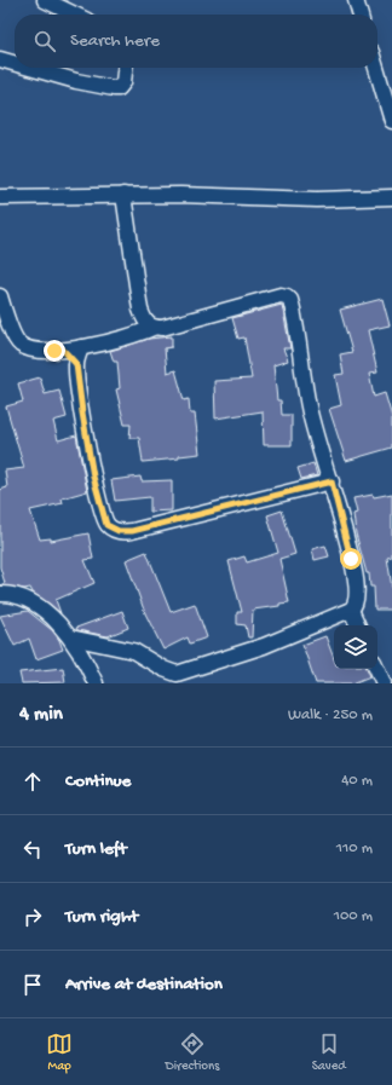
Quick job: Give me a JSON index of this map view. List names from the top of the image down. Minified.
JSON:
{"page":{"search":"Search here","heading":["4 min","Walk · 250 m"],"list":[["Continue","40 m"],["Turn left","110 m"],["Turn right","100 m"],"Arrive at destination"],"nav":["Map","Directions","Saved"]}}
